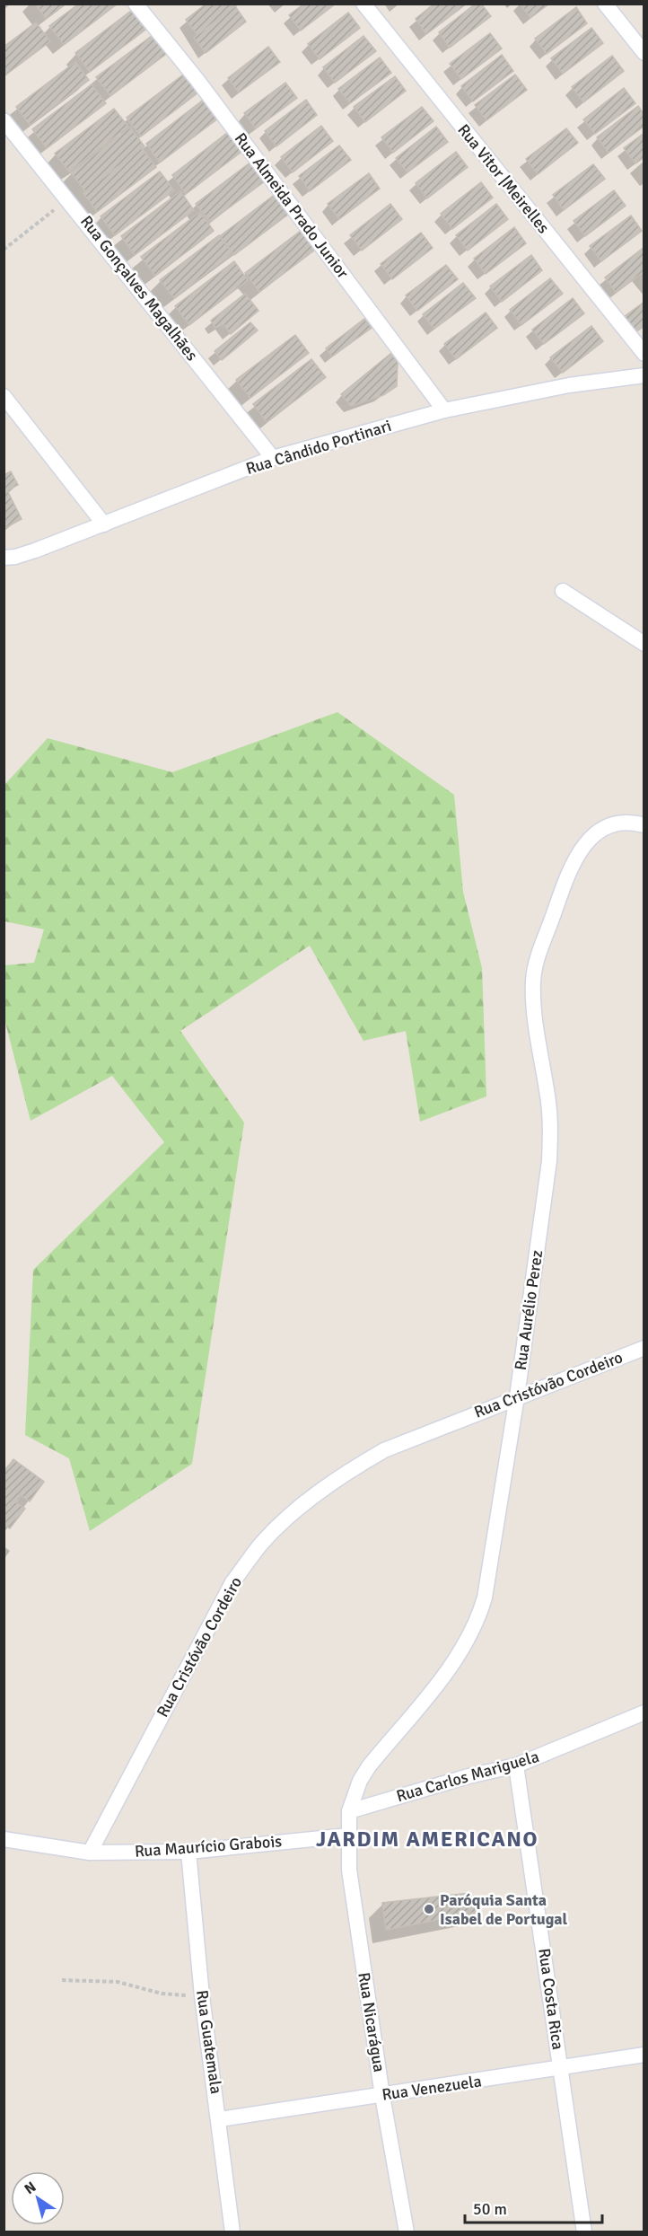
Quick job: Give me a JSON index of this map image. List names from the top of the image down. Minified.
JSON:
{"streets":{"street":["Rua Vitor |Meirelles","Rua Almeida Prado Junior","Rua Gonçalves Magalhães","Rua Cândido Portinari","Rua Aurélio Perez","Rua Cristóvão Cordeiro","Rua Carlos Mariguela","Rua Maurício Grabois","Rua Costa Rica","Rua Nicarágua","Rua Guatemala","Rua Venezuela"]},"crossings":[["Rua Almeida Prado Junior","Rua Cândido Portinari"],["Rua Gonçalves Magalhães","Rua Cândido Portinari"],["Rua Aurélio Perez","Rua Cristóvão Cordeiro"],["Rua Aurélio Perez","Rua Carlos Mariguela"],["Rua Aurélio Perez","Rua Nicarágua"],["Rua Cristóvão Cordeiro","Rua Maurício Grabois"],["Rua Carlos Mariguela","Rua Costa Rica"],["Rua Carlos Mariguela","Rua Nicarágua"],["Rua Maurício Grabois","Rua Nicarágua"],["Rua Maurício Grabois","Rua Guatemala"],["Rua Costa Rica","Rua Venezuela"],["Rua Nicarágua","Rua Venezuela"],["Rua Guatemala","Rua Venezuela"]],"districts":["JARDIM AMERICANO"],"places":["Paróquia Santa Isabel de Portugal"],"scale_bar":"50 m","north":"top left"}
